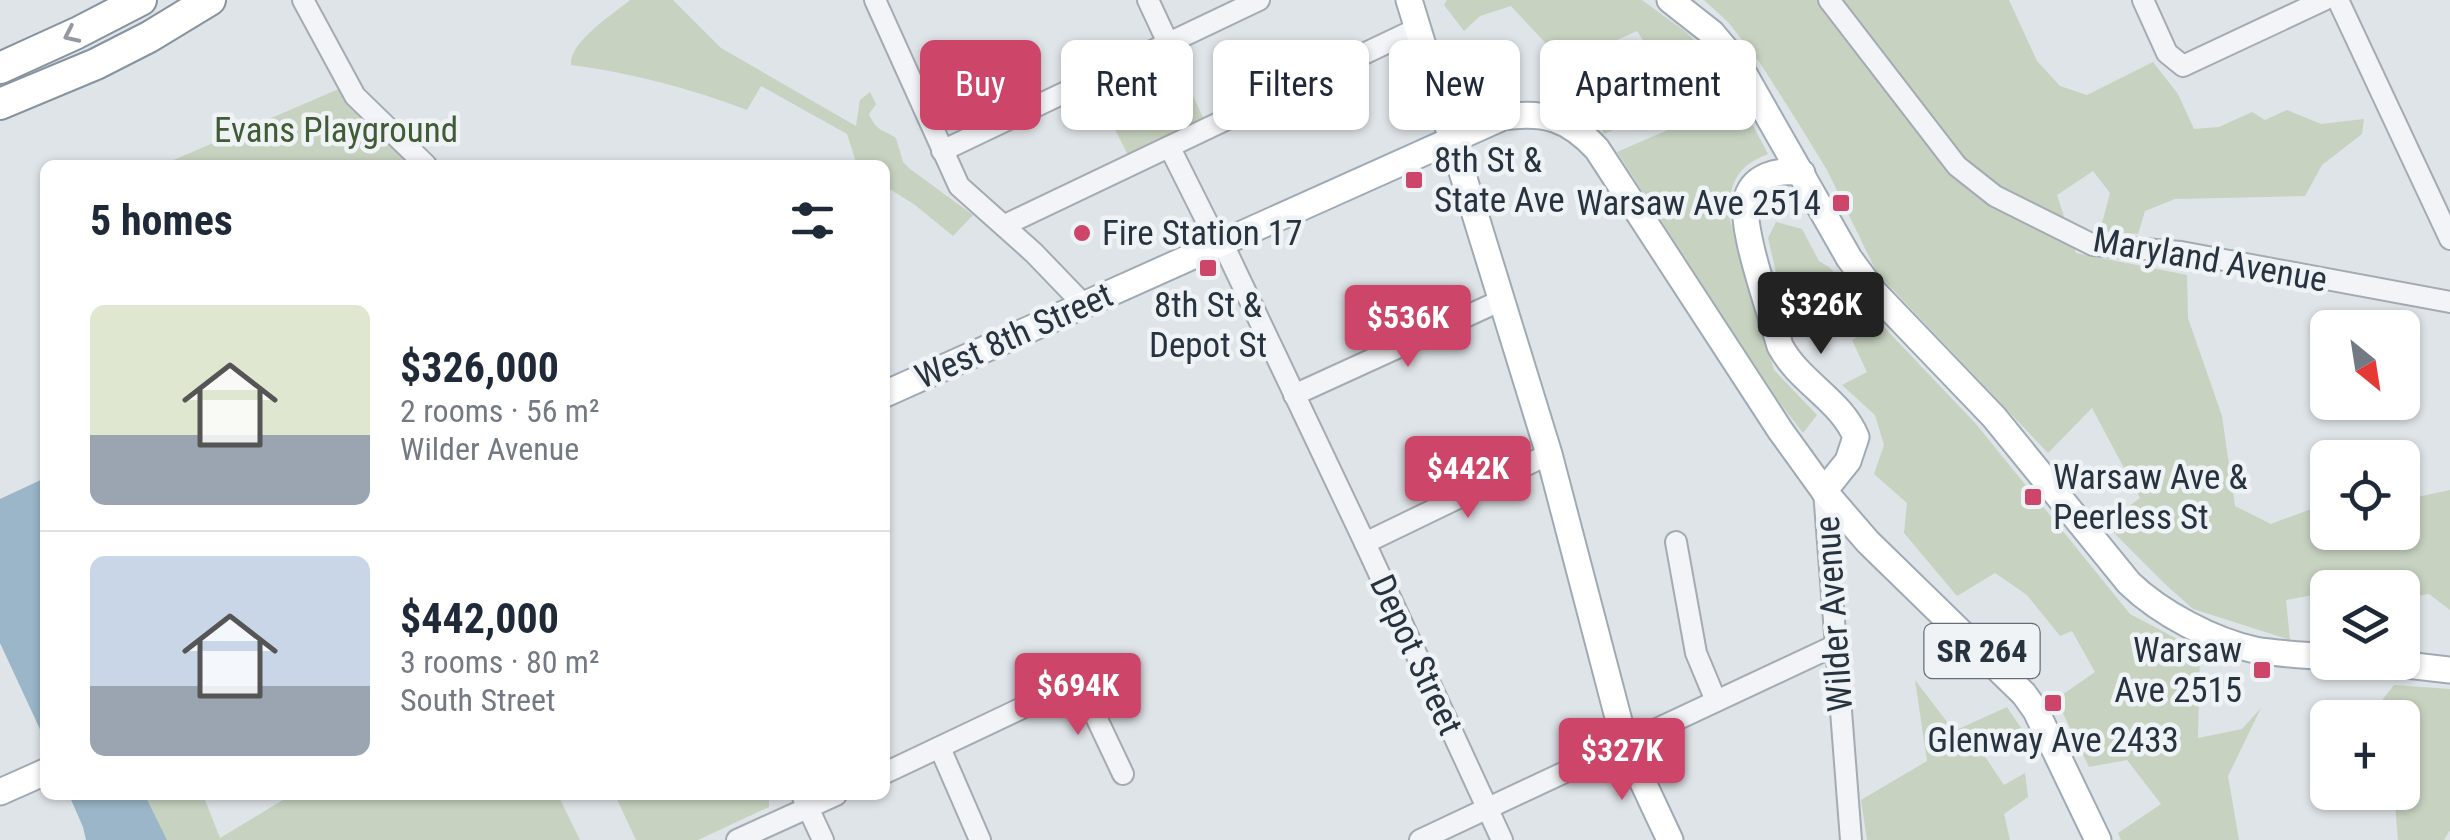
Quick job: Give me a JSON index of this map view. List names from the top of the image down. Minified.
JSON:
{"streets":{"main road":["West 8th Street","Wilder Avenue","SR 264"],"street":["Maryland Avenue","Depot Street"]},"crossings":[["West 8th Street","Wilder Avenue"],["West 8th Street","SR 264"],["West 8th Street","Depot Street"],["Wilder Avenue","SR 264"]],"parks":["Evans Playground"],"places":{"transit":["8th St & State Ave","Warsaw Ave 2514","8th St & Depot St","Warsaw Ave & Peerless St","Warsaw Ave 2515","Glenway Ave 2433"],"other":["Fire Station 17"]},"north":"bottom right","page":{"chip":["Buy","Rent","Filters","New","Apartment"],"heading":"5 homes","price":["$326K","$536K","$442K","$694K","$327K"],"list":[{"name":"$326,000","note":"2 rooms · 56 m² · Wilder Avenue"},{"name":"$442,000","note":"3 rooms · 80 m² · South Street"}],"map_buttons":"+"}}
